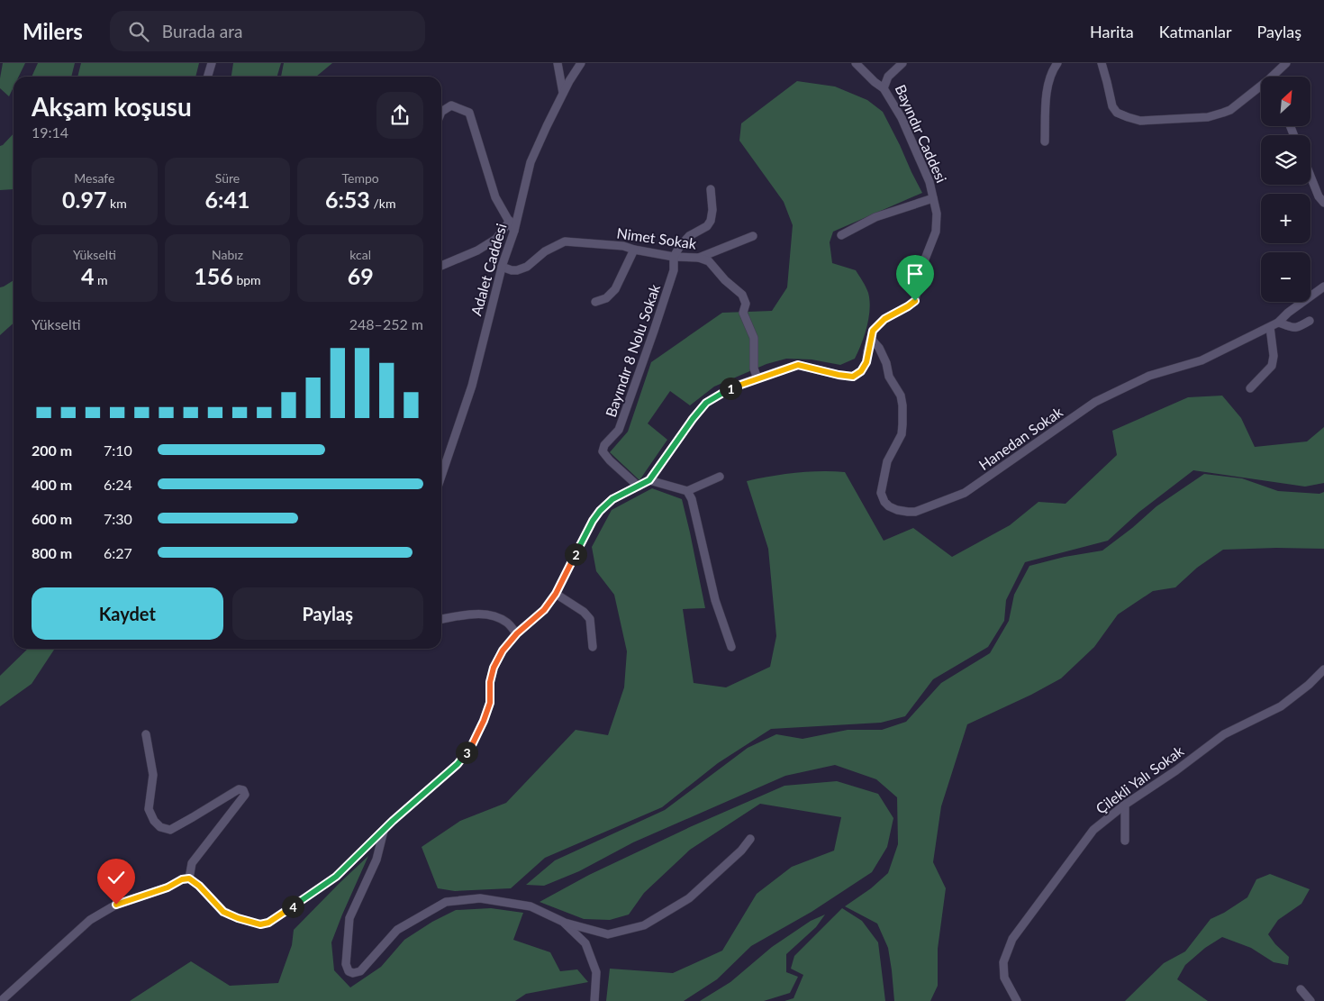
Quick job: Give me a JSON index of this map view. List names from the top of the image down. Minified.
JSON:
{"streets":{"street":["Bayındır Caddesi","Nimet Sokak","Adalet Caddesi","Bayındır 8 Nolu Sokak","Hanedan Sokak","Çilekli Yalı Sokak"]},"crossings":[["Bayındır Caddesi","Nimet Sokak"],["Bayındır Caddesi","Bayındır 8 Nolu Sokak"],["Bayındır Caddesi","Hanedan Sokak"],["Nimet Sokak","Adalet Caddesi"],["Nimet Sokak","Bayındır 8 Nolu Sokak"]],"north":"top right","page":{"header":"Milers","search":"Burada ara","nav":["Harita","Katmanlar","Paylaş"],"map_buttons":["+","−"],"heading":["Akşam koşusu","19:14"],"stats":[["Mesafe","0.97 km"],["Süre","6:41"],["Tempo","6:53 /km"],["Yükselti","4 m"],["Nabız","156 bpm"],["kcal","69"]],"chart":["Yükselti","248–252 m"],"pins":["1","2","3","4"],"list":[{"name":"200 m","note":"7:10"},{"name":"400 m","note":"6:24"},{"name":"600 m","note":"7:30"},{"name":"800 m","note":"6:27"}],"buttons":["Kaydet","Paylaş"]}}
